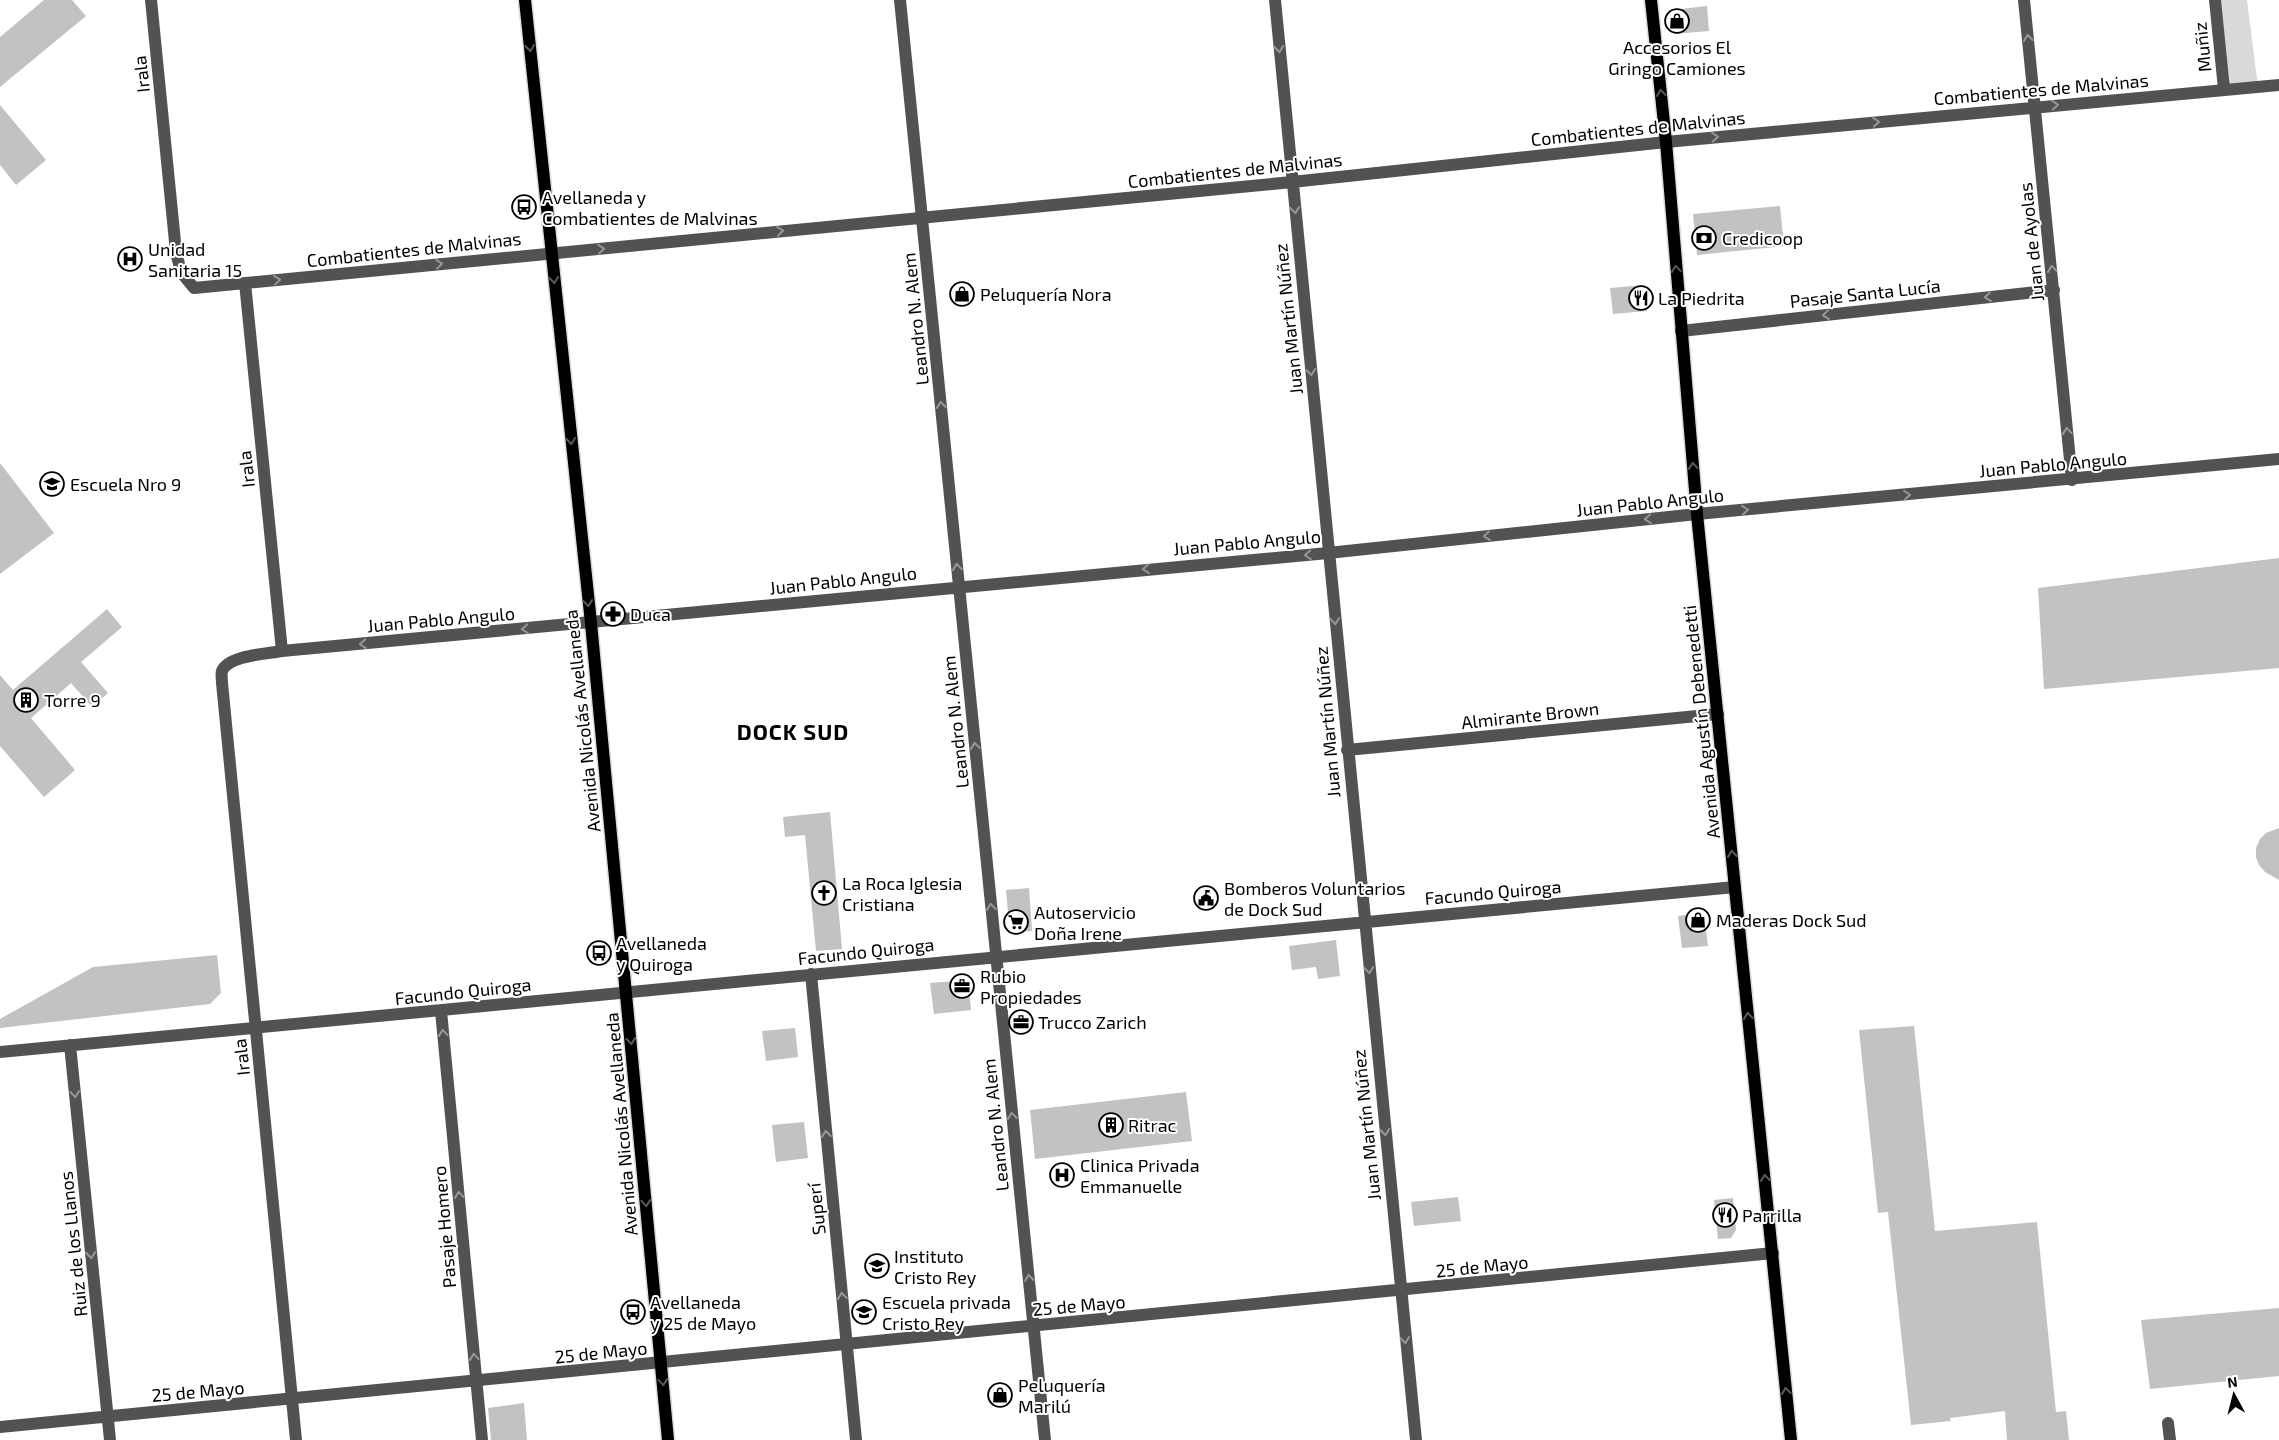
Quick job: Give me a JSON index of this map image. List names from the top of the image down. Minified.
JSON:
{"streets":{"main road":["Avenida Nicolás Avellaneda","Avenida Agustín Debenedetti"],"street":["Muñiz","Irala","Combatientes de Malvinas","Juan de Ayolas","Pasaje Santa Lucía","Leandro N. Alem","Juan Martín Núñez","Juan Pablo Angulo","Almirante Brown","Facundo Quiroga","Superí","Pasaje Homero","Ruiz de los Llanos","25 de Mayo"]},"crossings":[["Muñiz","Combatientes de Malvinas"],["Irala","Combatientes de Malvinas"],["Irala","Juan Pablo Angulo"],["Irala","Facundo Quiroga"],["Irala","25 de Mayo"],["Combatientes de Malvinas","Juan de Ayolas"],["Combatientes de Malvinas","Leandro N. Alem"],["Combatientes de Malvinas","Juan Martín Núñez"],["Combatientes de Malvinas","Avenida Nicolás Avellaneda"],["Combatientes de Malvinas","Avenida Agustín Debenedetti"],["Juan de Ayolas","Pasaje Santa Lucía"],["Juan de Ayolas","Juan Pablo Angulo"],["Pasaje Santa Lucía","Avenida Agustín Debenedetti"],["Leandro N. Alem","Juan Pablo Angulo"],["Leandro N. Alem","Facundo Quiroga"],["Leandro N. Alem","25 de Mayo"],["Juan Martín Núñez","Juan Pablo Angulo"],["Juan Martín Núñez","Almirante Brown"],["Juan Martín Núñez","Facundo Quiroga"],["Juan Martín Núñez","25 de Mayo"],["Juan Pablo Angulo","Avenida Nicolás Avellaneda"],["Juan Pablo Angulo","Avenida Agustín Debenedetti"],["Almirante Brown","Avenida Agustín Debenedetti"],["Avenida Nicolás Avellaneda","Facundo Quiroga"],["Avenida Nicolás Avellaneda","25 de Mayo"],["Avenida Agustín Debenedetti","Facundo Quiroga"],["Avenida Agustín Debenedetti","25 de Mayo"],["Facundo Quiroga","Superí"],["Facundo Quiroga","Pasaje Homero"],["Facundo Quiroga","Ruiz de los Llanos"],["Superí","25 de Mayo"],["Pasaje Homero","25 de Mayo"],["Ruiz de los Llanos","25 de Mayo"]],"one_way":["Combatientes de Malvinas","Juan de Ayolas","Pasaje Santa Lucía","Leandro N. Alem","Juan Martín Núñez","Avenida Nicolás Avellaneda","Avenida Agustín Debenedetti","Superí","Pasaje Homero","Ruiz de los Llanos"],"districts":["DOCK SUD"],"places":{"shop":["Accesorios El Gringo Camiones","Peluquería Nora","Maderas Dock Sud","Peluquería Marilú"],"bus stop":["Avellaneda y Combatientes de Malvinas","Avellaneda y Quiroga","Avellaneda y 25 de Mayo"],"bank":["Credicoop"],"hospital":["Unidad Sanitaria 15","Clinica Privada Emmanuelle"],"restaurant":["La Piedrita","Parrilla"],"school or university":["Escuela Nro 9","Instituto Cristo Rey","Escuela privada Cristo Rey"],"pharmacy":["Duca"],"building":["Torre 9","Ritrac"],"church":["La Roca Iglesia Cristiana"],"public building":["Bomberos Voluntarios de Dock Sud"],"supermarket":["Autoservicio Doña Irene"],"office":["Rubio Propiedades","Trucco Zarich"]},"north":"top"}
